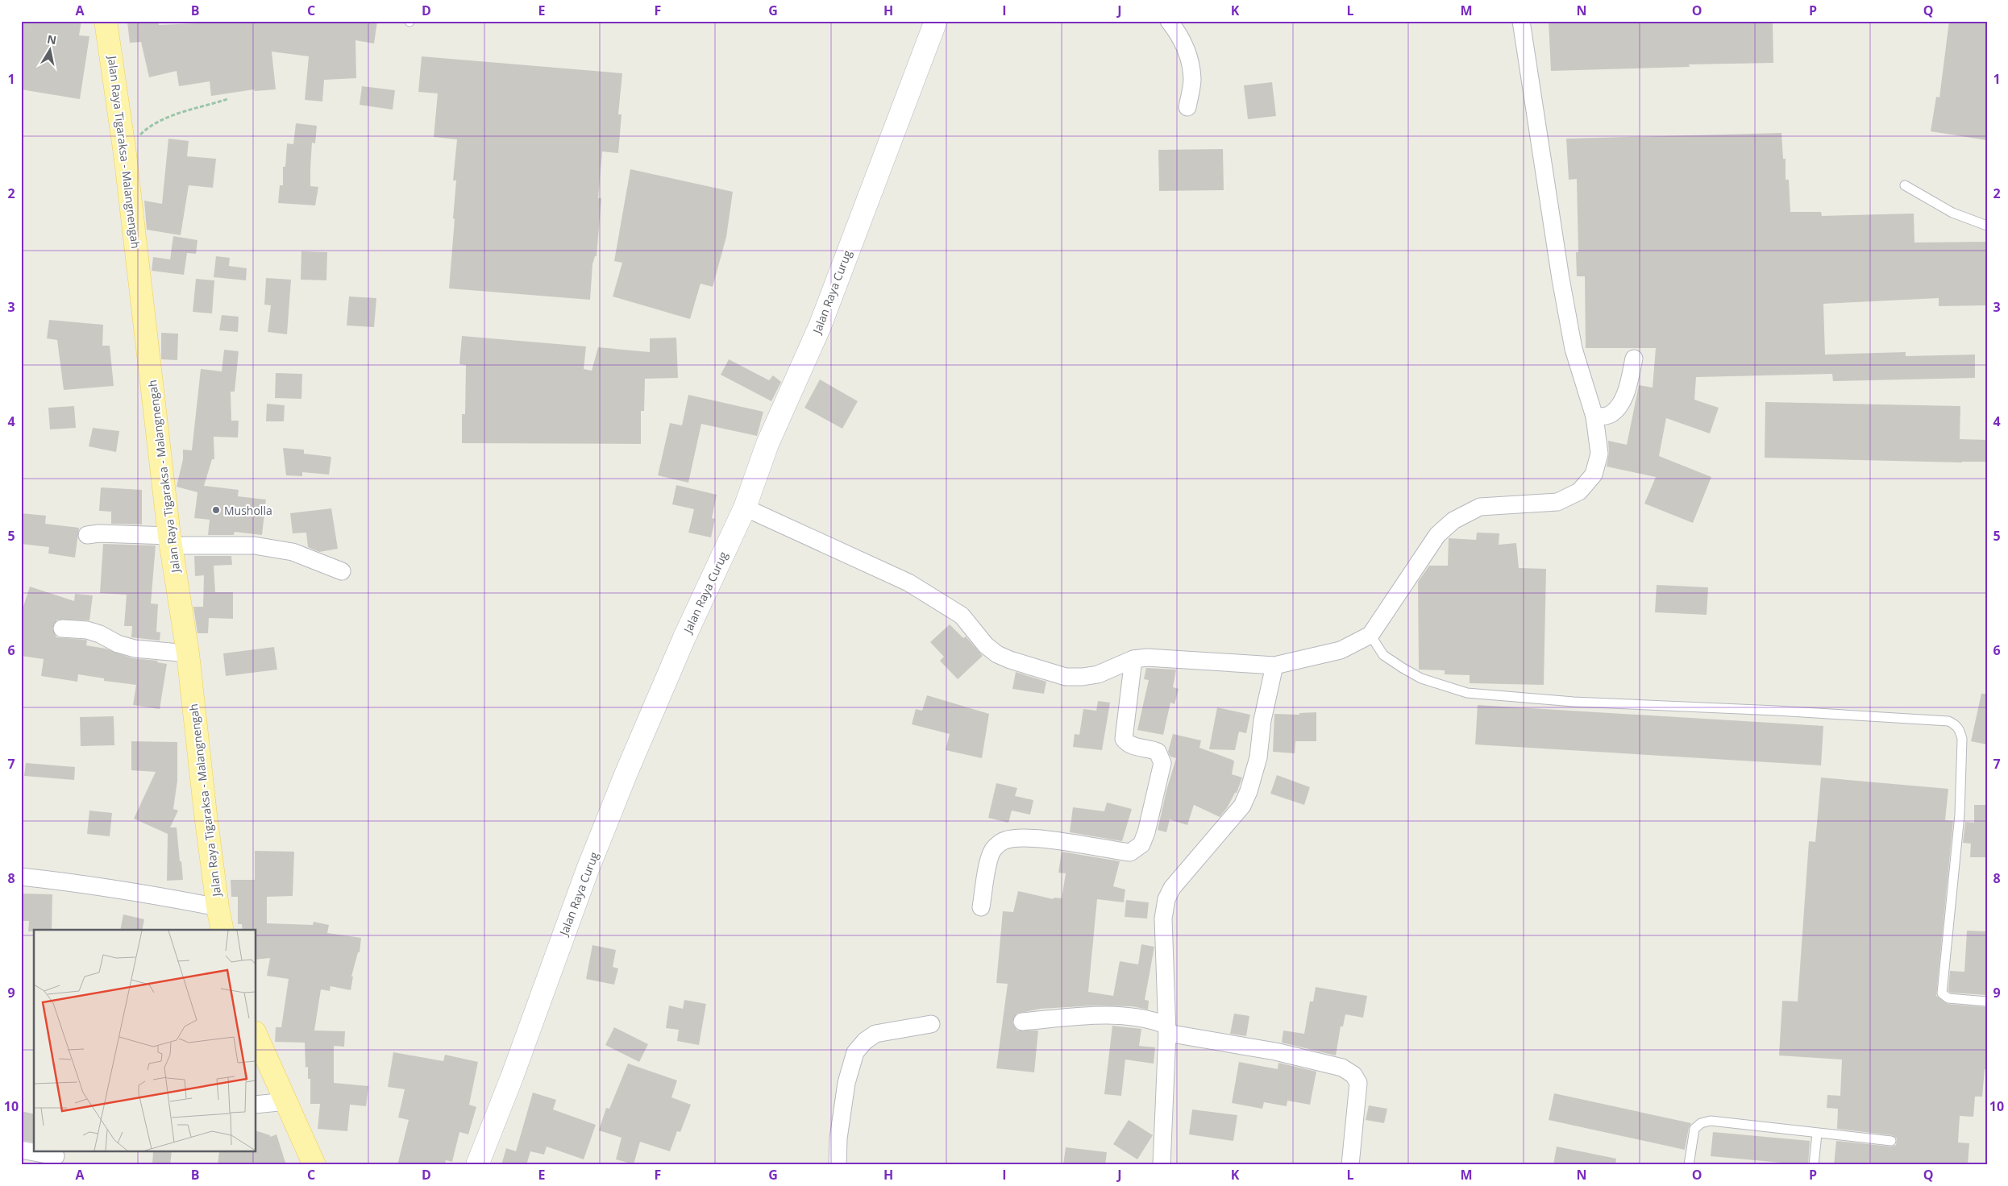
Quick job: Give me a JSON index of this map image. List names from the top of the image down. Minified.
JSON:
{"streets":{"main road":["Jalan Raya Tigaraksa - Malangnengah"],"street":["Jalan Raya Curug"]},"places":["Musholla"],"north":"top","grid":{"columns":["A","B","C","D","E","F","G","H","I","J","K","L","M","N","O","P","Q"],"rows":["1","2","3","4","5","6","7","8","9","10"]}}
